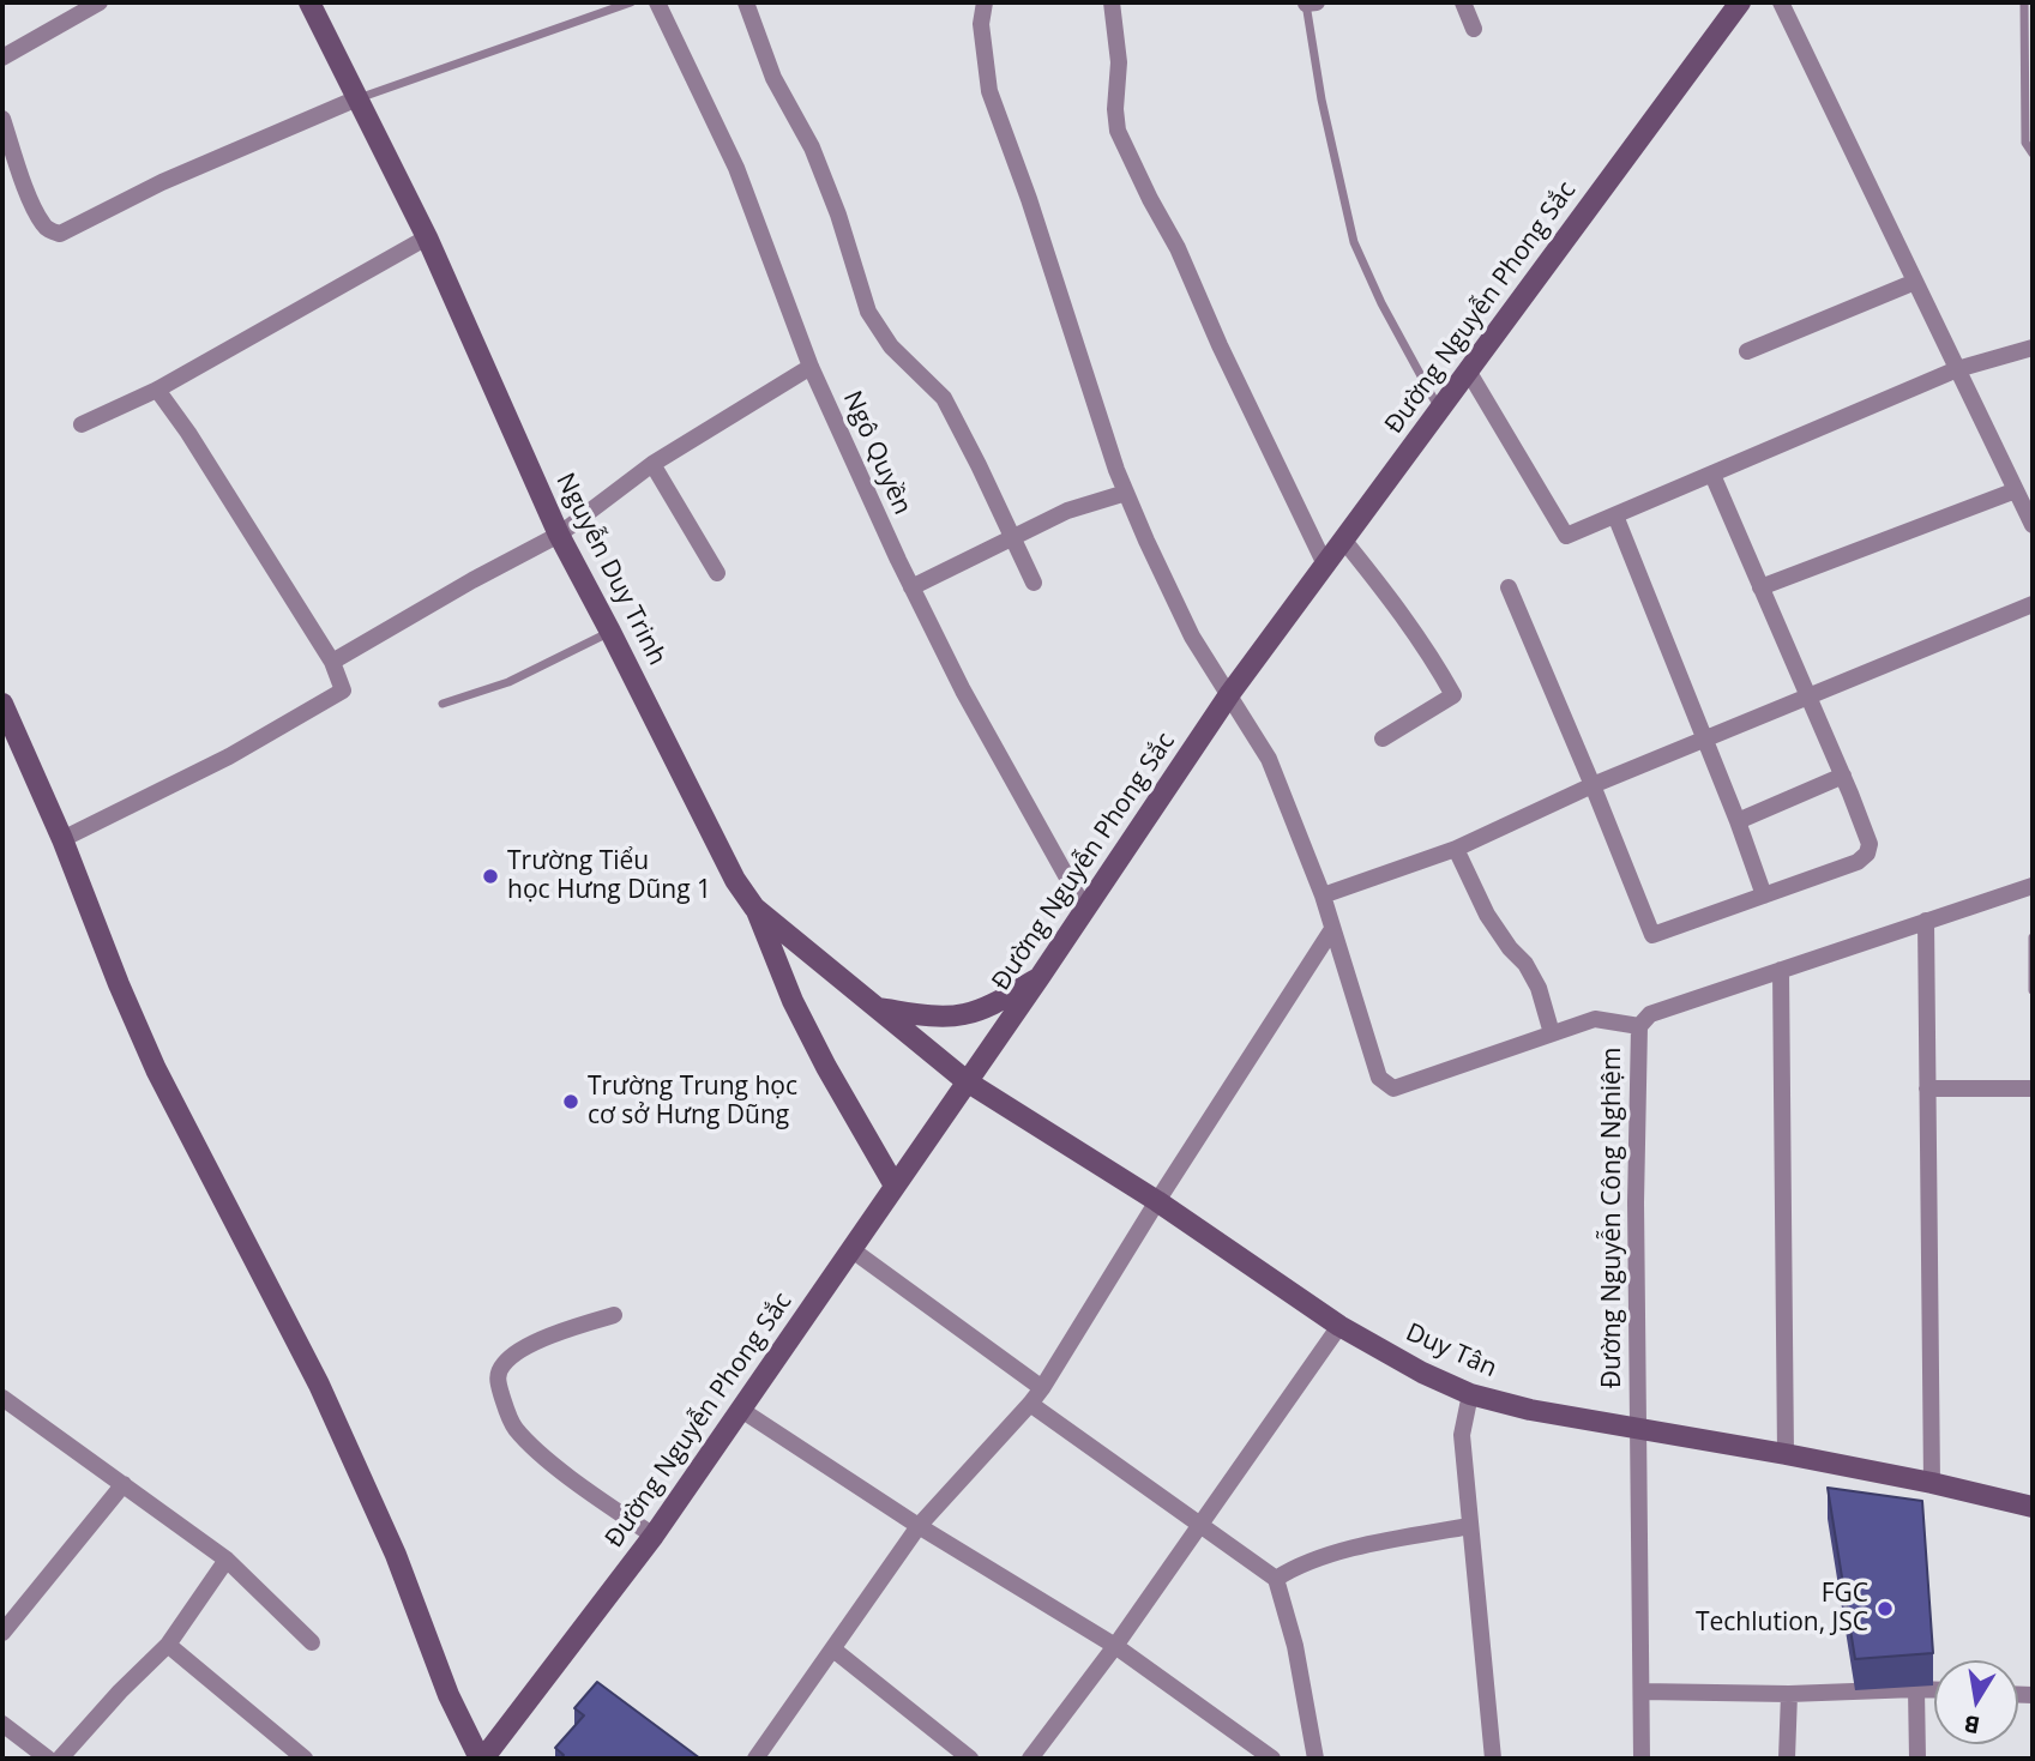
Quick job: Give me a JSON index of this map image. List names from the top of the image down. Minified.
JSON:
{"streets":{"street":["Đường Nguyễn Phong Sắc","Ngô Quyền","Nguyễn Duy Trinh","Đường Nguyễn Công Nghiệm","Duy Tân"]},"crossings":[["Đường Nguyễn Phong Sắc","Ngô Quyền"],["Đường Nguyễn Phong Sắc","Nguyễn Duy Trinh"],["Đường Nguyễn Phong Sắc","Duy Tân"],["Nguyễn Duy Trinh","Duy Tân"],["Đường Nguyễn Công Nghiệm","Duy Tân"]],"places":["Trường Tiểu học Hưng Dũng 1","Trường Trung học cơ sở Hưng Dũng","FGC Techlution, JSC"],"north":"bottom"}
